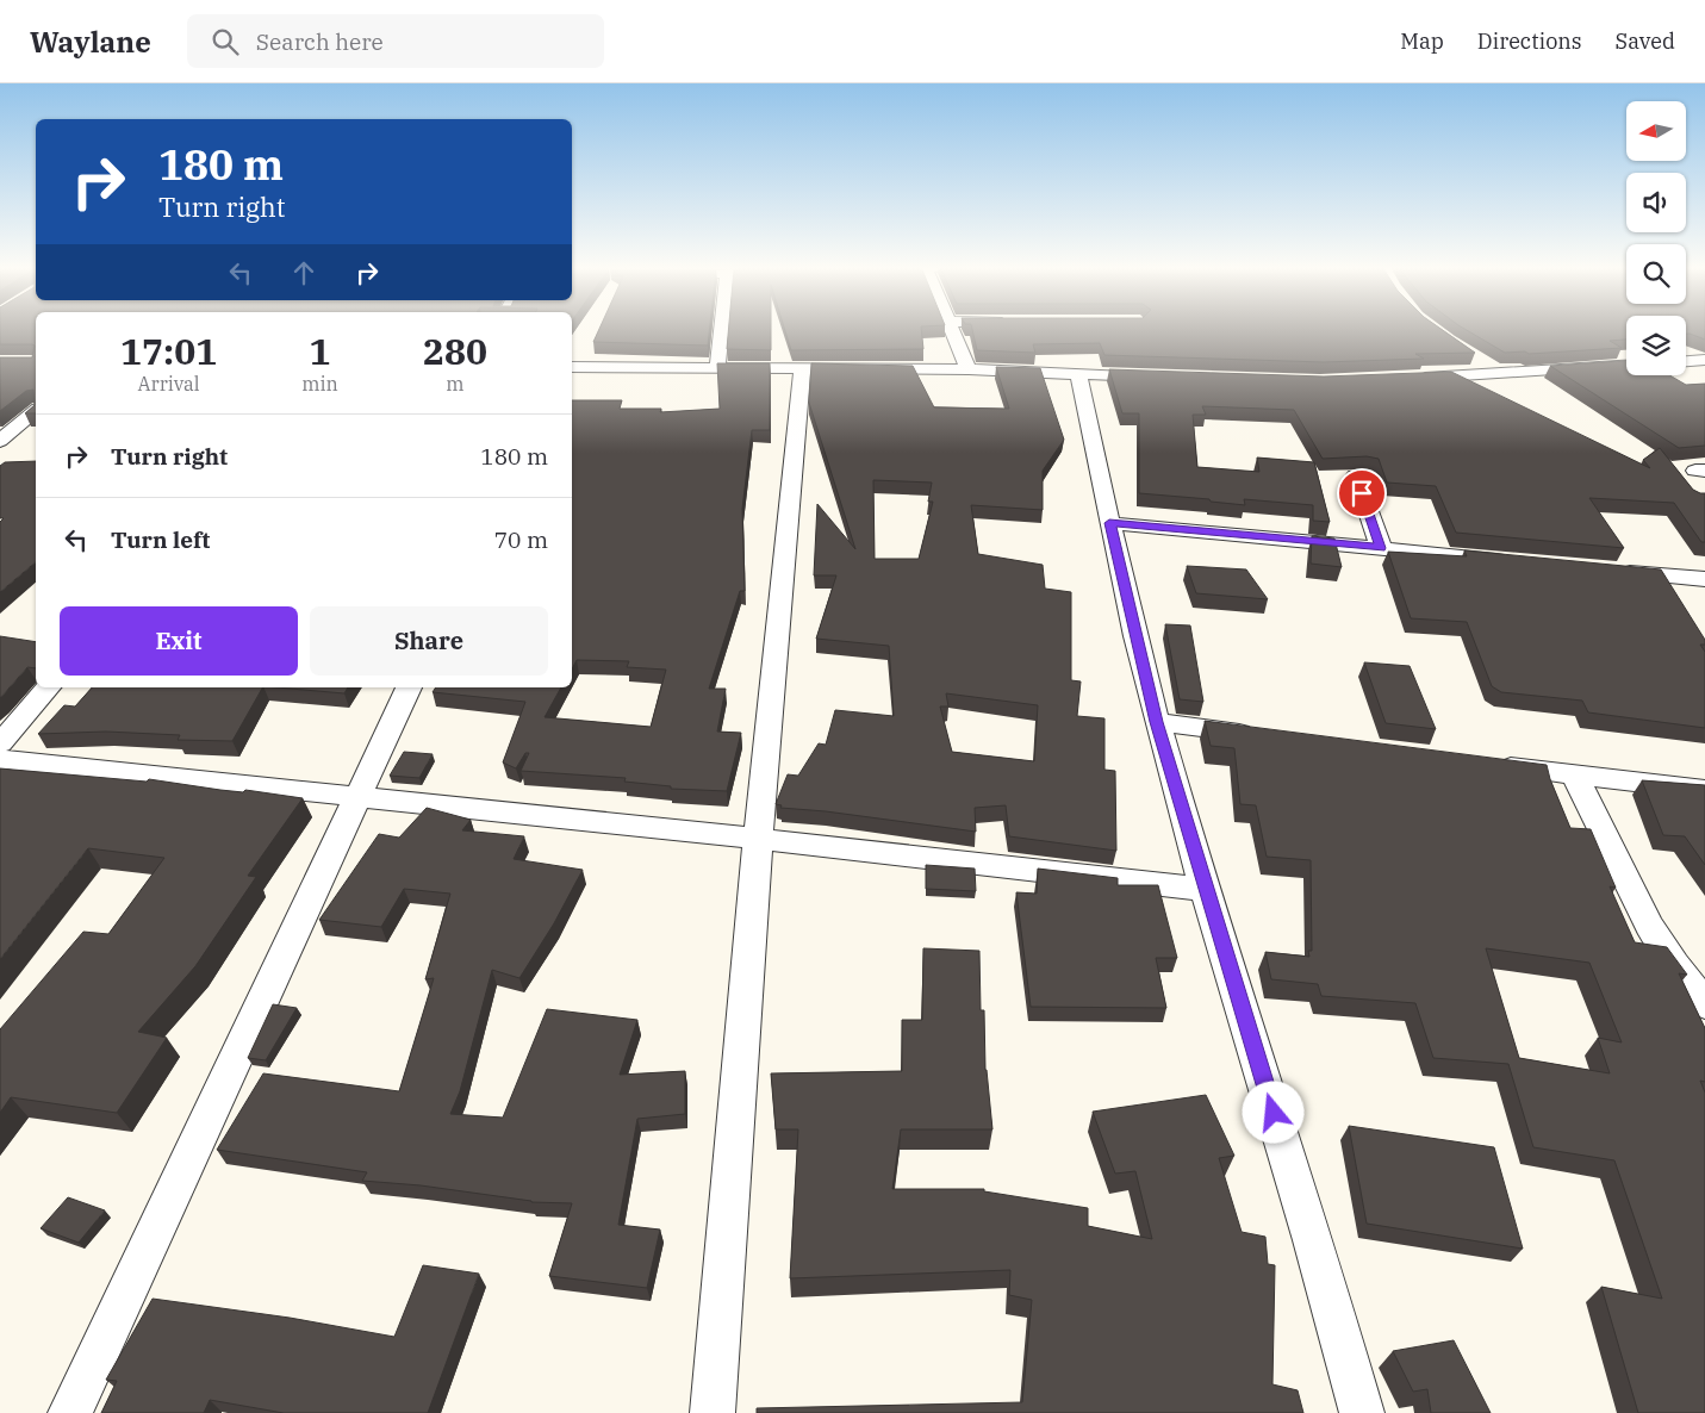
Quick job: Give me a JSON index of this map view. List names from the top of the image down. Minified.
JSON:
{"north":"left","page":{"header":"Waylane","search":"Search here","nav":["Map","Directions","Saved"],"turn":["180 m","Turn right"],"eta":["17:01","Arrival","1","min","280","m"],"list":[{"name":"Turn right","value":"180 m"},{"name":"Turn left","value":"70 m"}],"buttons":["Exit","Share"]}}
